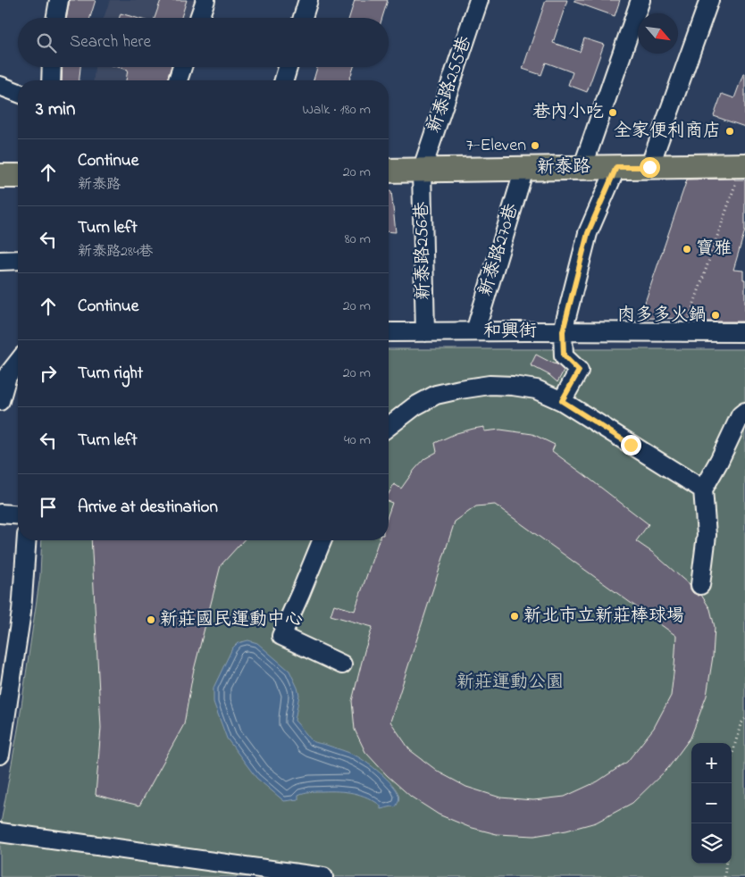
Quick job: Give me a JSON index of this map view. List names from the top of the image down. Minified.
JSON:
{"streets":{"main road":["新泰路"],"street":["新泰路255巷","新泰路270巷","新泰路256巷","和興街"]},"crossings":[["新泰路255巷","新泰路"],["新泰路255巷","新泰路256巷"],["新泰路","新泰路270巷"],["新泰路","新泰路256巷"],["新泰路270巷","和興街"],["新泰路256巷","和興街"]],"parks":["新莊運動公園"],"places":["巷内小吃","全家便利商店","7-Eleven","寶雅","肉多多火鍋","新北市立新莊棒球場","新莊國民運動中心"],"north":"bottom right","page":{"search":"Search here","heading":["3 min","Walk · 180 m"],"list":[["Continue","新泰路","20 m"],["Turn left","新泰路284巷","80 m"],["Continue","20 m"],["Turn right","20 m"],["Turn left","40 m"],"Arrive at destination"],"map_buttons":["+","−"]}}
